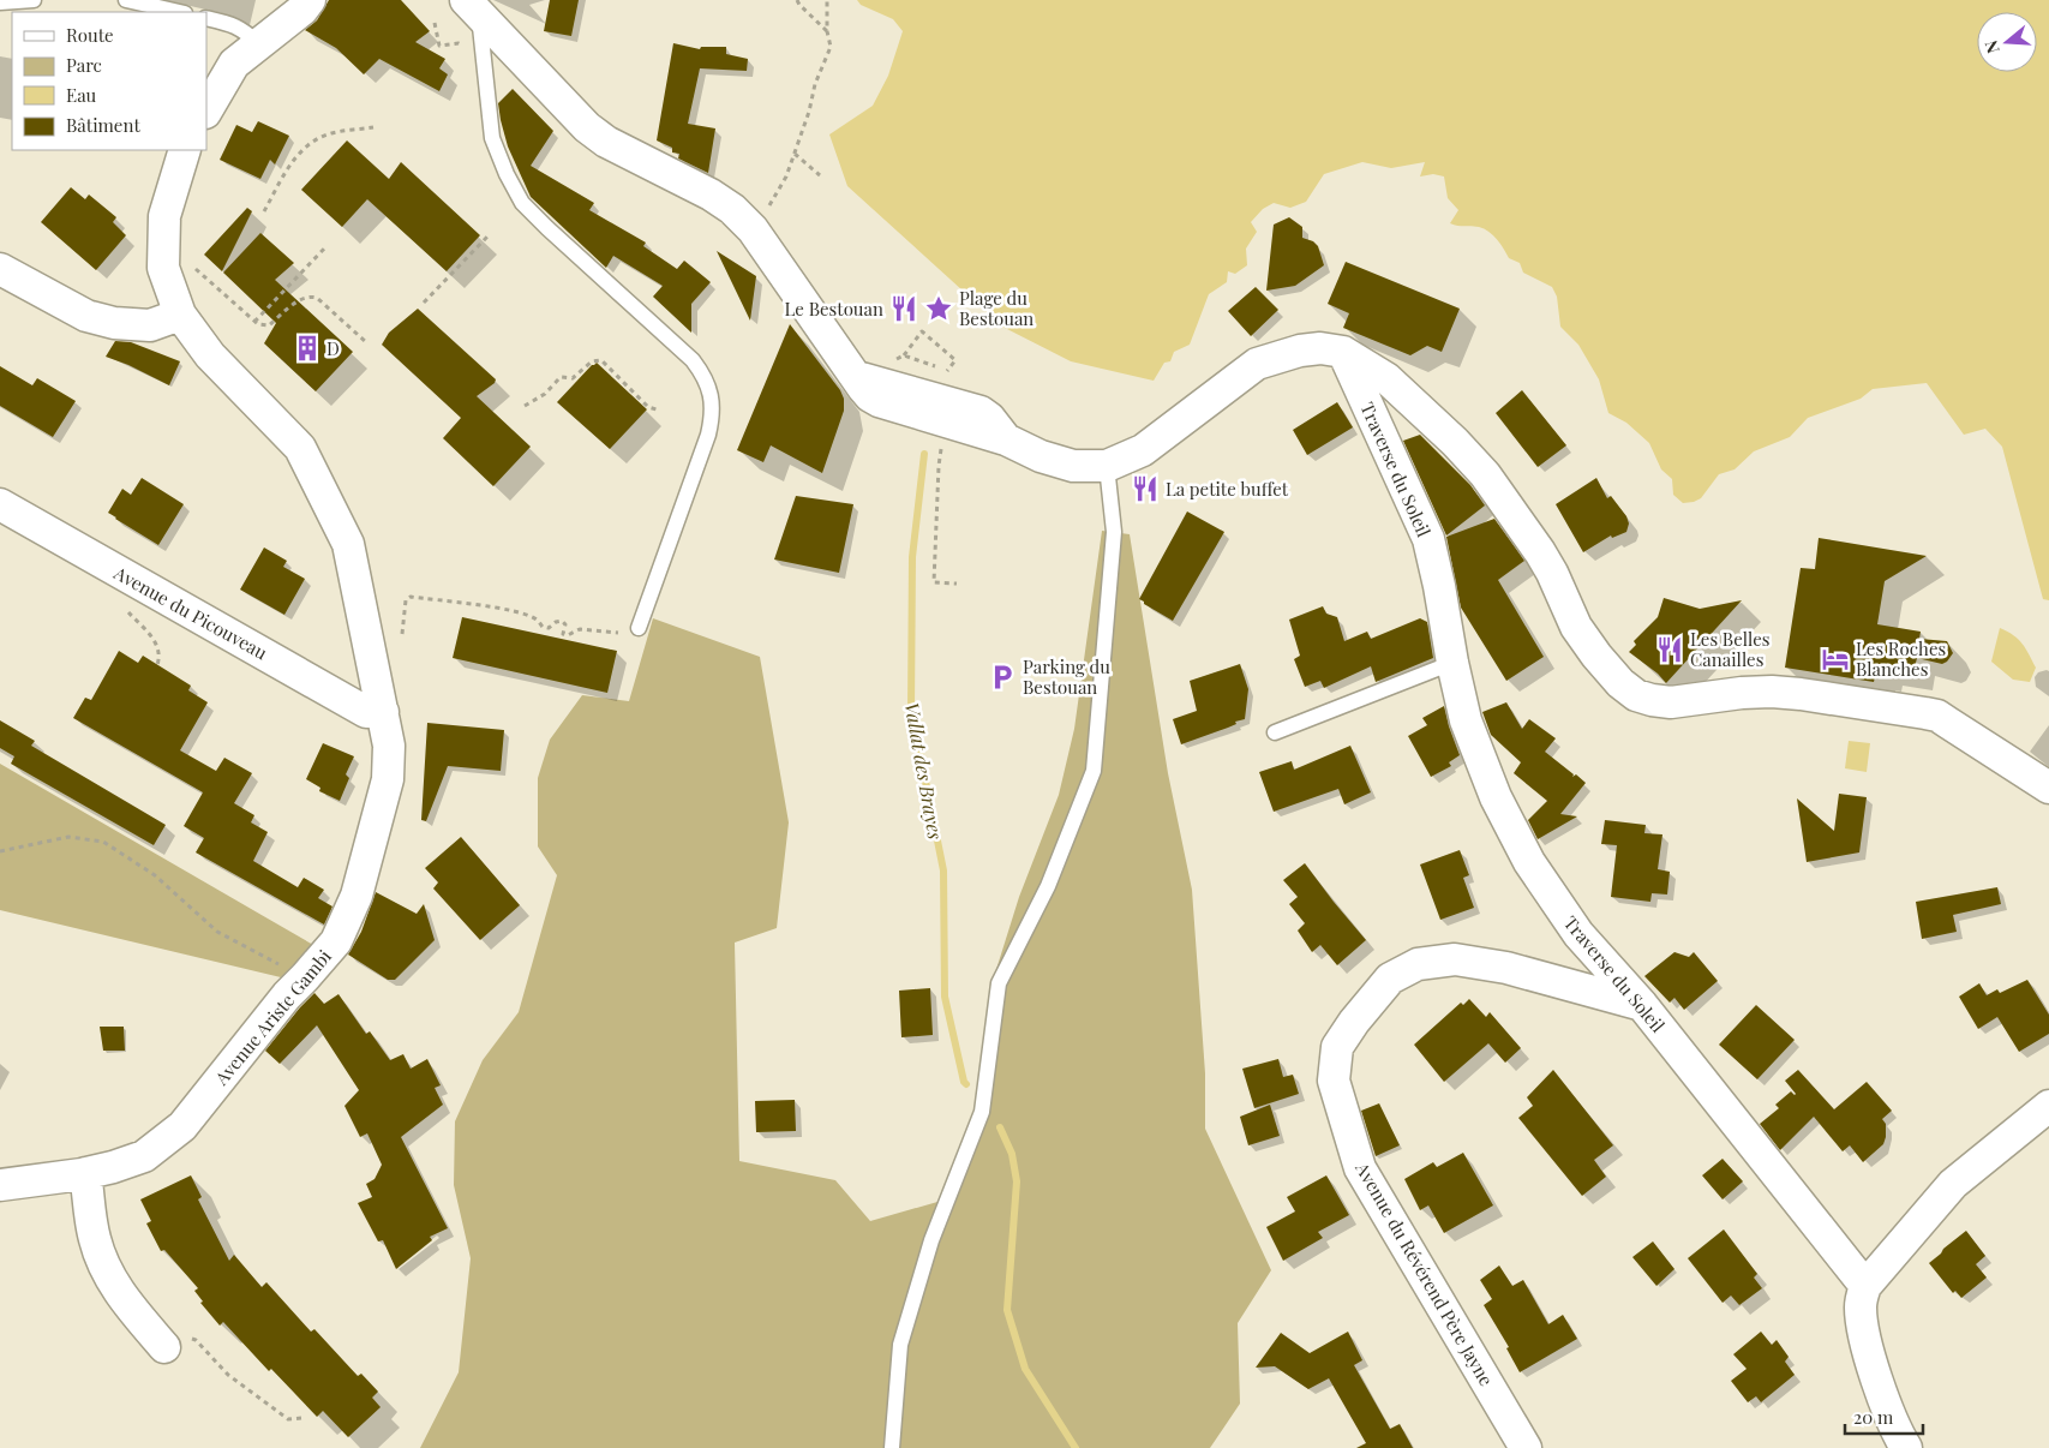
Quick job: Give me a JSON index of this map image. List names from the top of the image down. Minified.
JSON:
{"streets":{"street":["Traverse du Soleil","Avenue du Picouveau","Avenue Ariste Gambi","Avenue du Révérend Père Jayne"]},"crossings":[["Traverse du Soleil","Avenue du Révérend Père Jayne"],["Avenue du Picouveau","Avenue Ariste Gambi"]],"water":["Vallat des Brayes"],"places":{"restaurant":["Le Bestouan","La petite buffet","Les Belles Canailles"],"place":["Plage du Bestouan"],"building":["D"],"hotel":["Les Roches Blanches"],"parking":["Parking du Bestouan"]},"legend":["Route","Parc","Eau","Bâtiment"],"scale_bar":"20 m","north":"left"}
